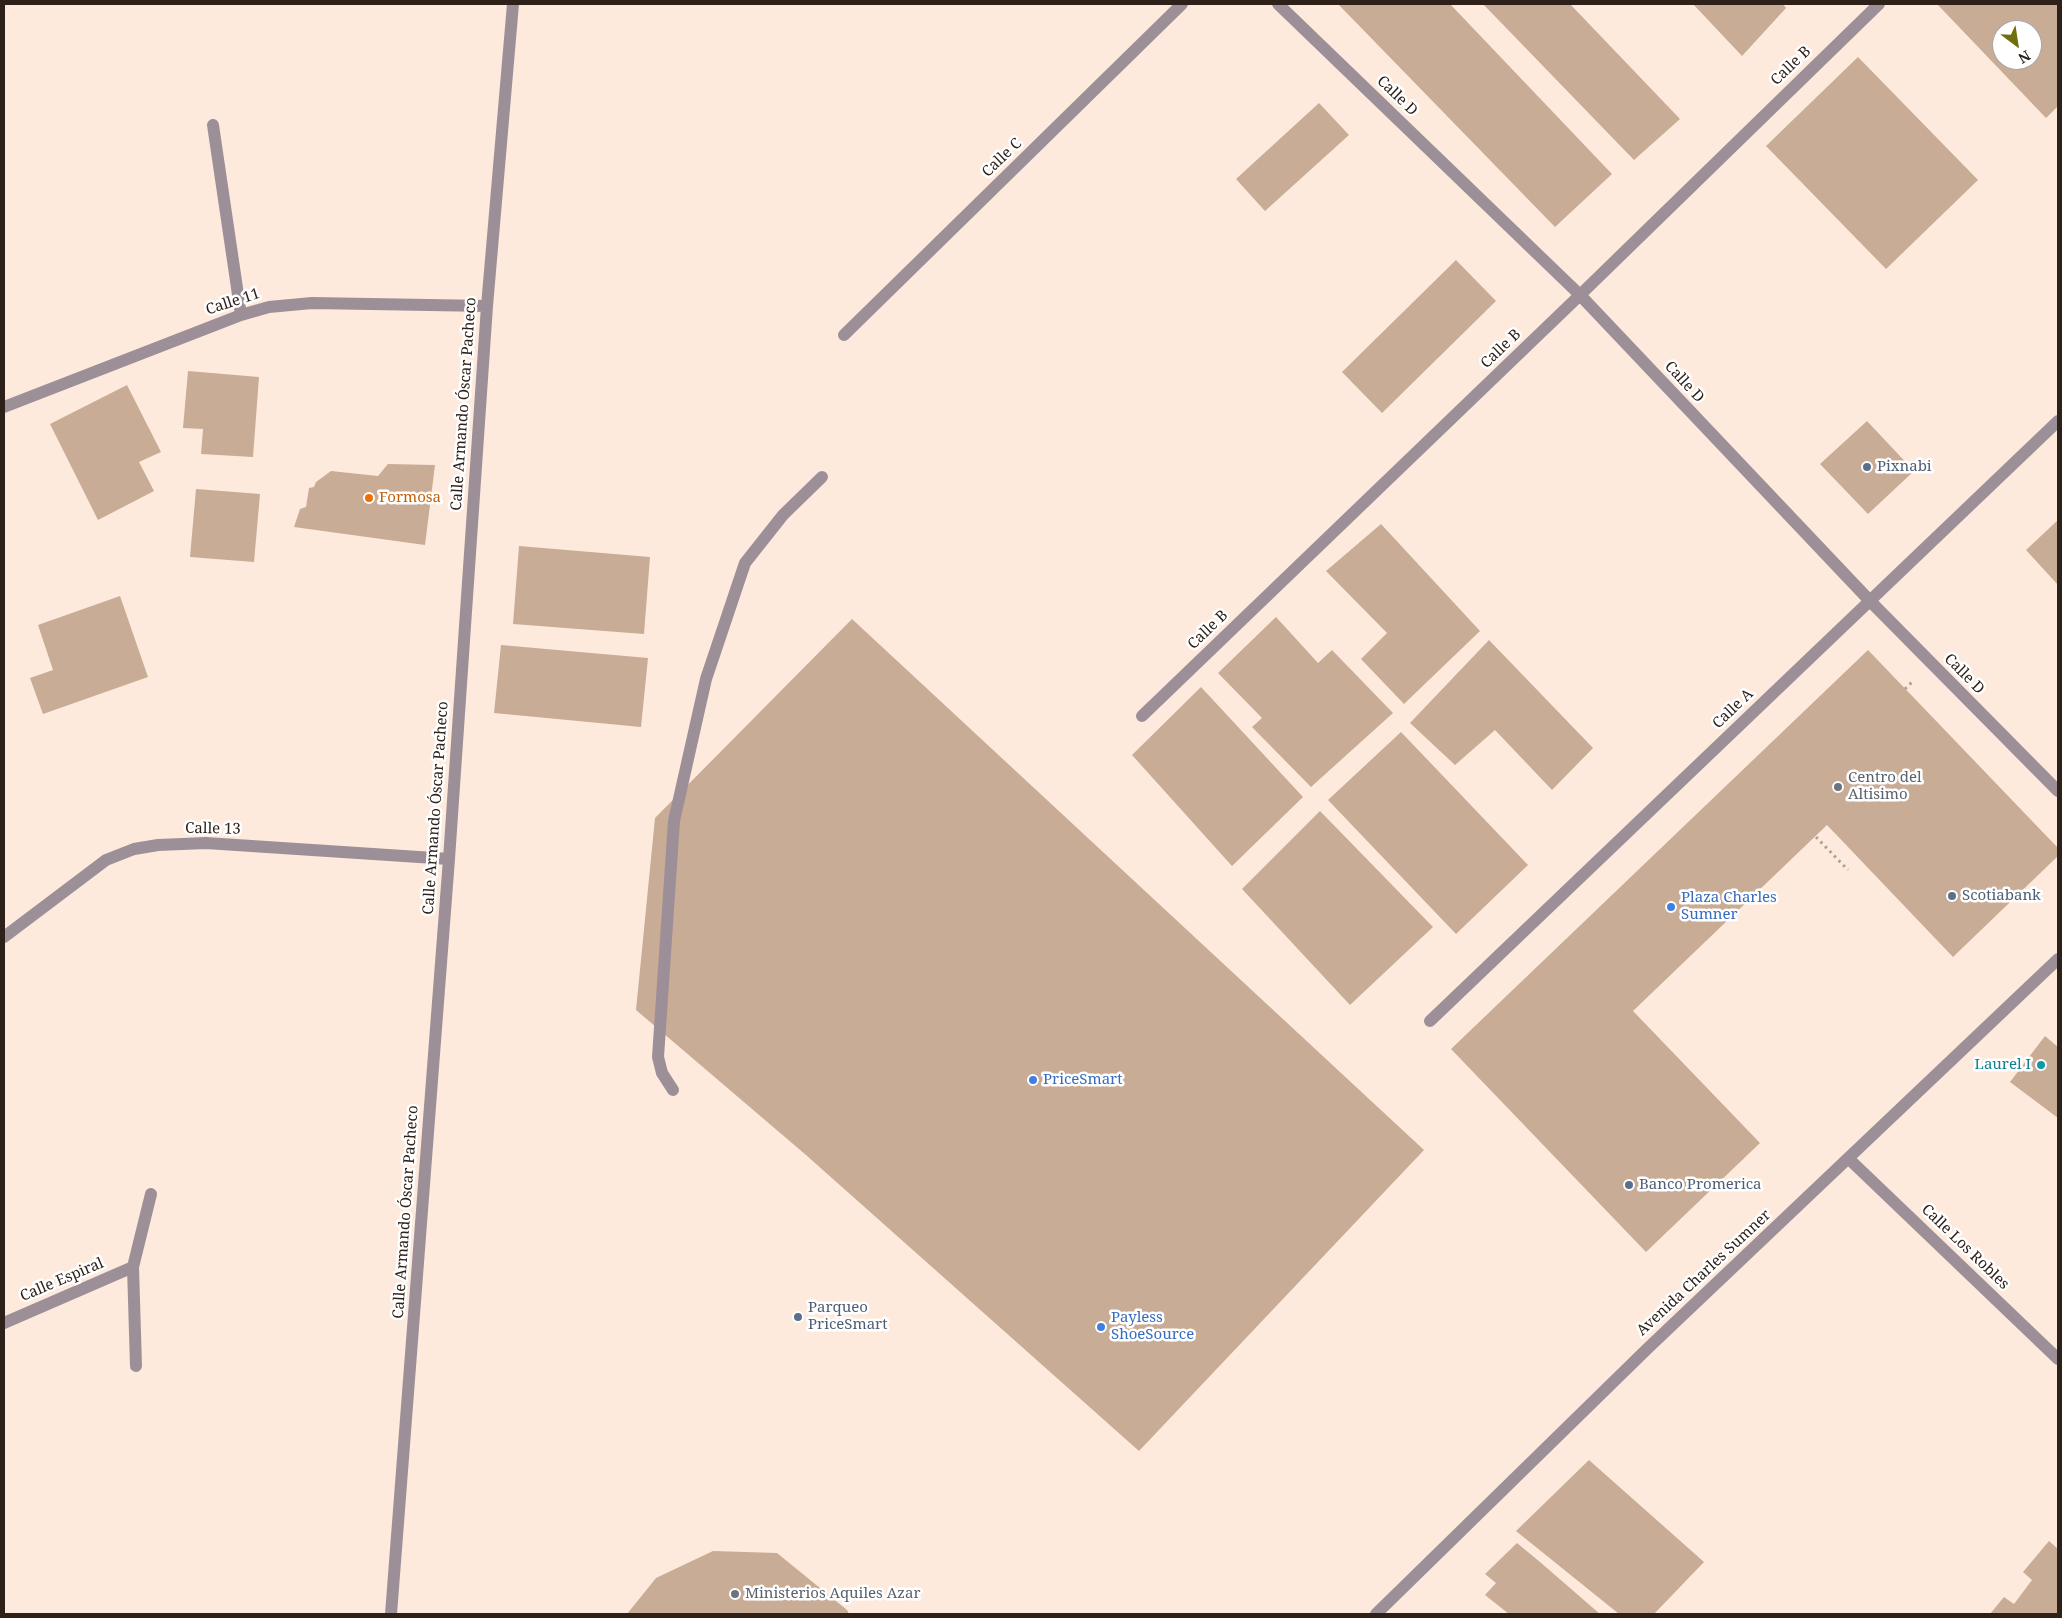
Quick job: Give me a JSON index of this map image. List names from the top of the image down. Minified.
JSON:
{"streets":{"street":["Calle B","Calle D","Calle C","Calle 11","Calle Armando Óscar Pacheco","Calle A","Calle 13","Calle Los Robles","Avenida Charles Sumner","Calle Espiral"]},"crossings":[["Calle B","Calle D"],["Calle D","Calle A"],["Calle 11","Calle Armando Óscar Pacheco"],["Calle Armando Óscar Pacheco","Calle 13"],["Calle Los Robles","Avenida Charles Sumner"]],"places":["Pixnabi","Formosa","Centro del Altisimo","Scotiabank","Plaza Charles Sumner","Laurel I","PriceSmart","Banco Promerica","Parqueo PriceSmart","Payless ShoeSource","Ministerios Aquiles Azar"],"north":"bottom right"}
